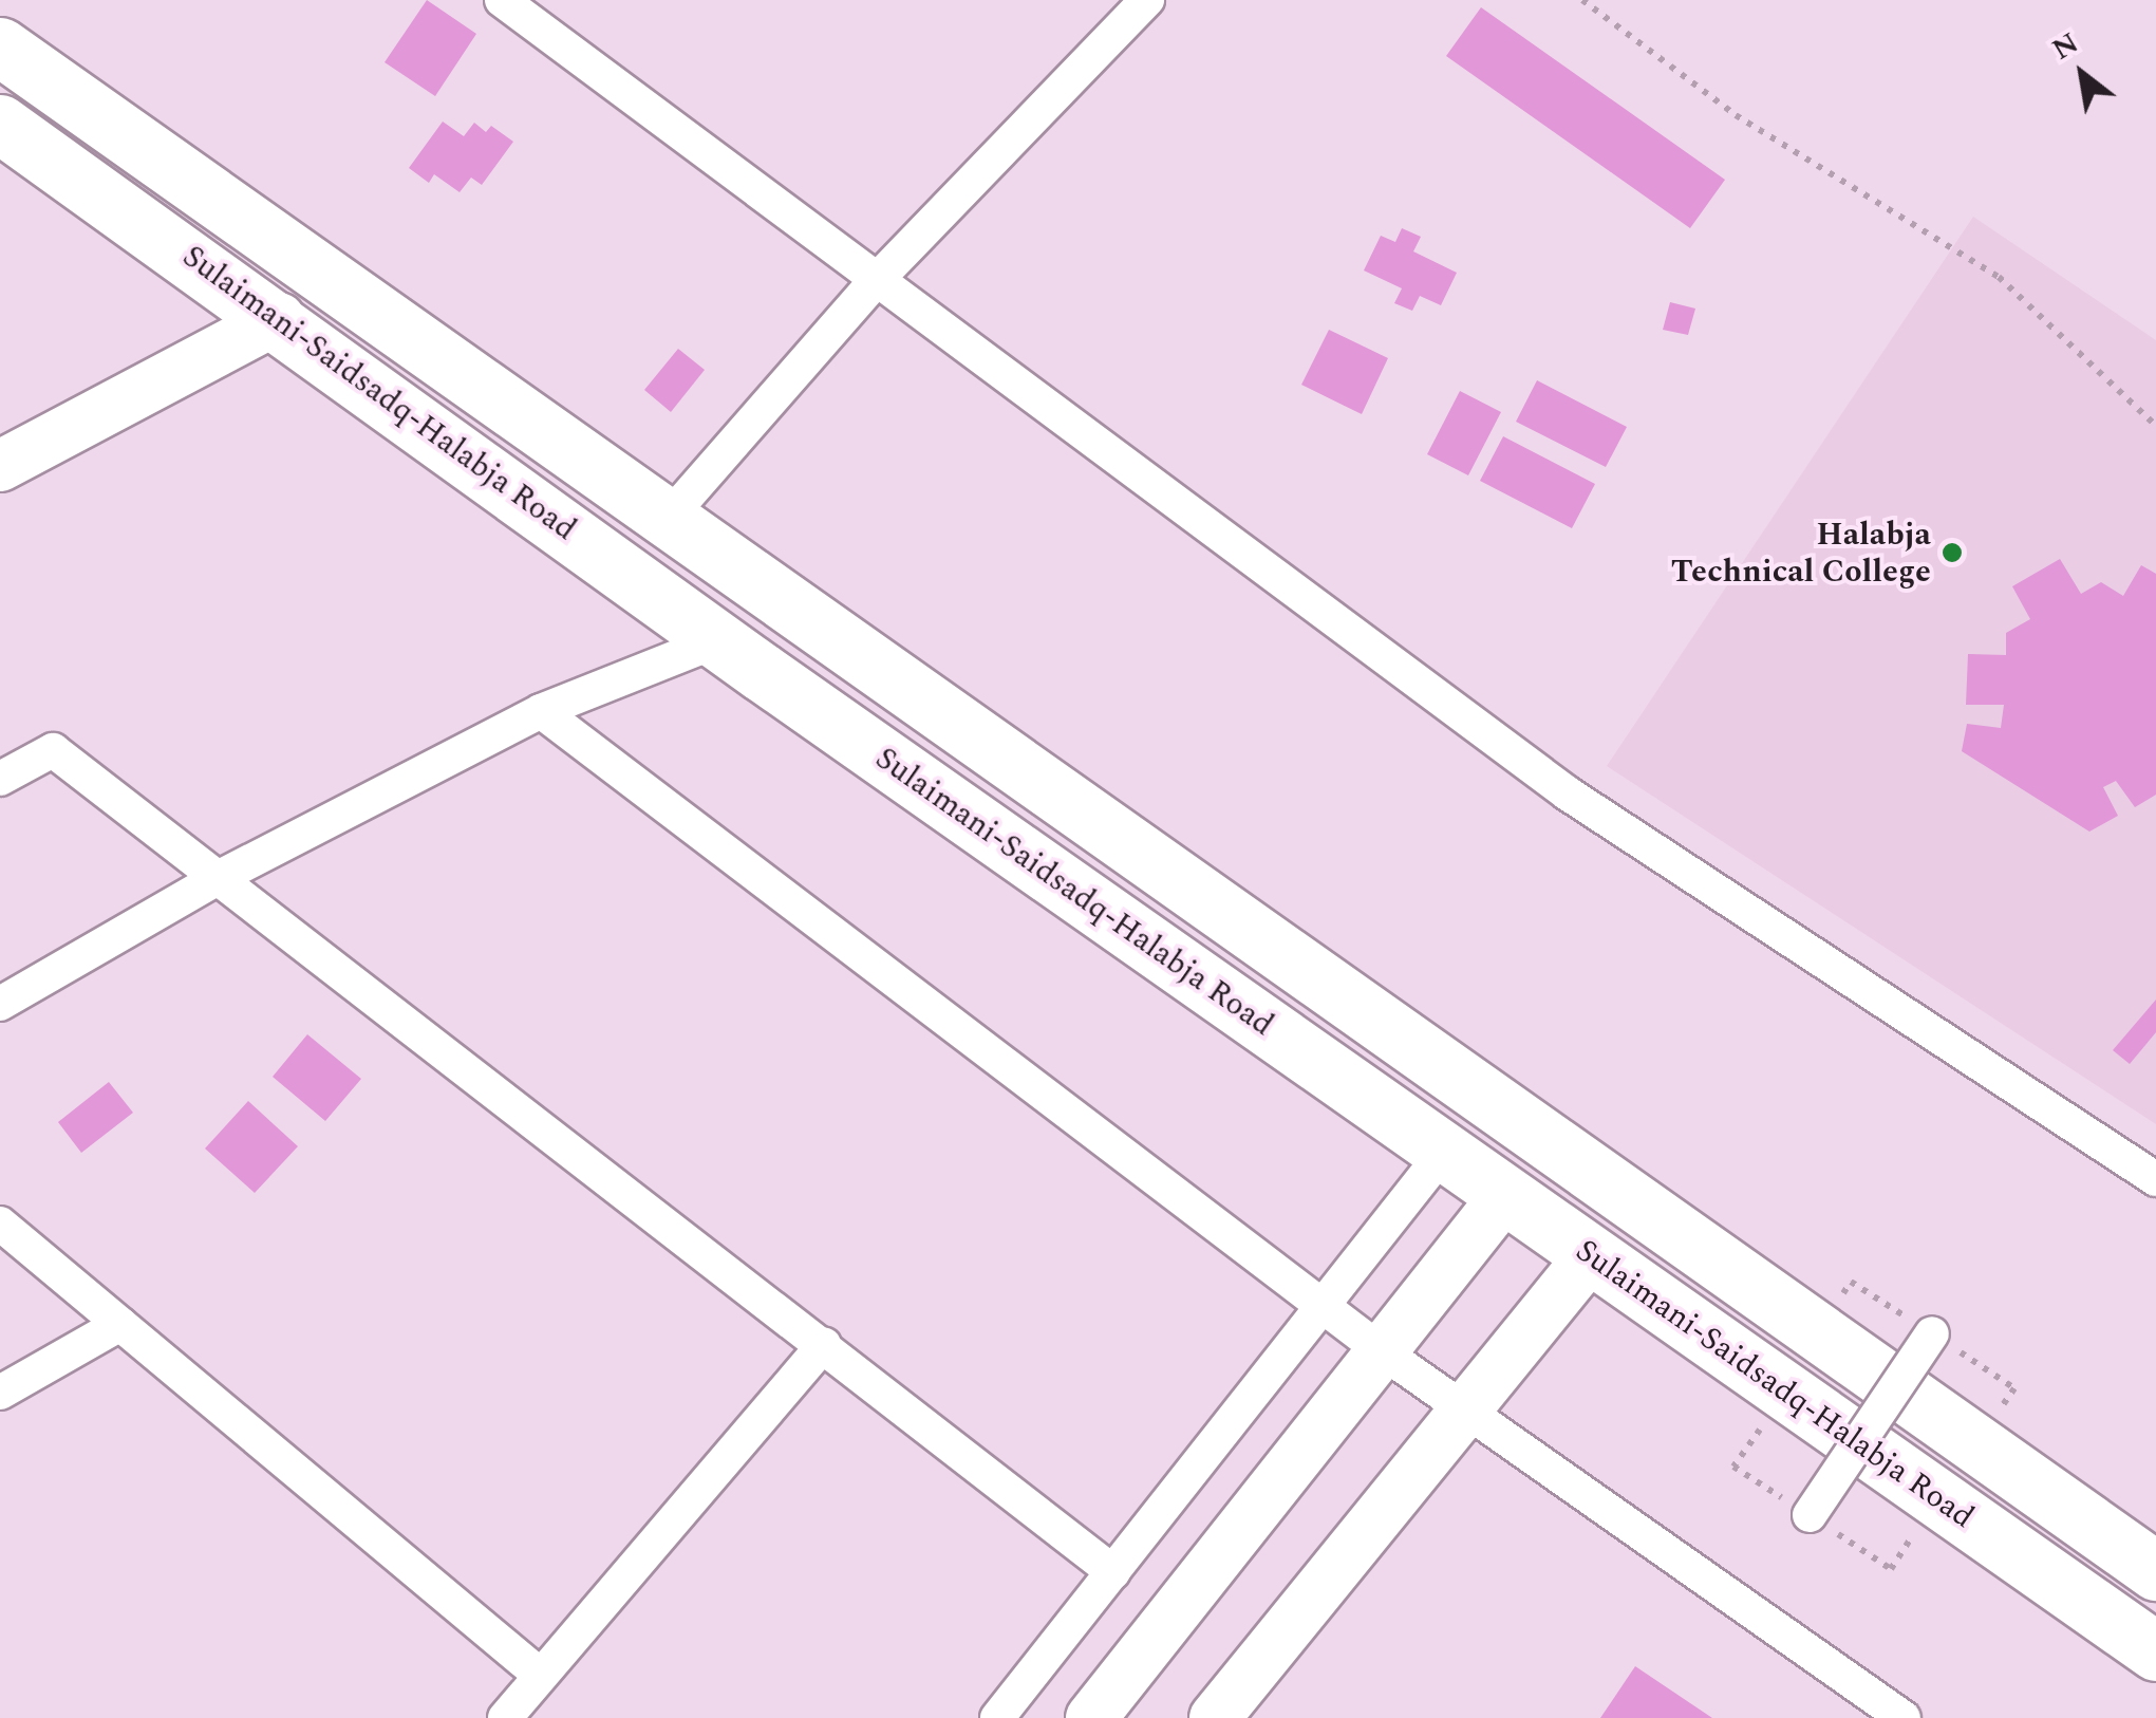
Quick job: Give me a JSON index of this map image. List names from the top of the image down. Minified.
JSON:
{"streets":{"highway":["Sulaimani-Saidsadq-Halabja Road"]},"places":["Halabja Technical College"],"north":"top left"}
